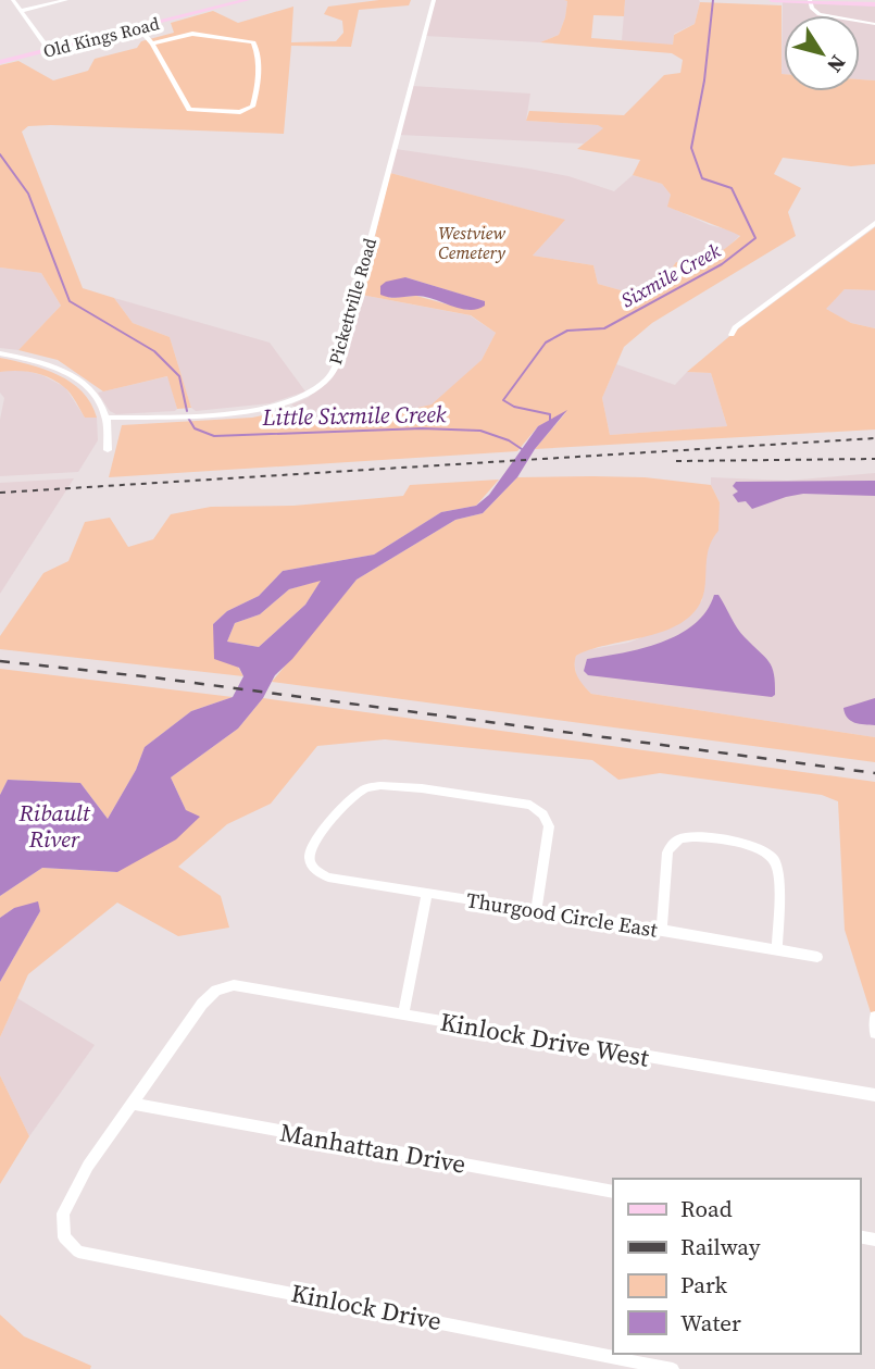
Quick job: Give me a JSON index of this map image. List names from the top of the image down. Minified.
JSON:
{"streets":{"main road":["Old Kings Road"],"street":["Pickettville Road","Thurgood Circle East","Kinlock Drive West","Manhattan Drive","Kinlock Drive"]},"crossings":[["Kinlock Drive West","Manhattan Drive"],["Kinlock Drive West","Kinlock Drive"],["Manhattan Drive","Kinlock Drive"]],"water":["Sixmile Creek","Little Sixmile Creek","Ribault River"],"parks":["Westview Cemetery"],"legend":["Road","Railway","Park","Water"],"north":"bottom right"}
